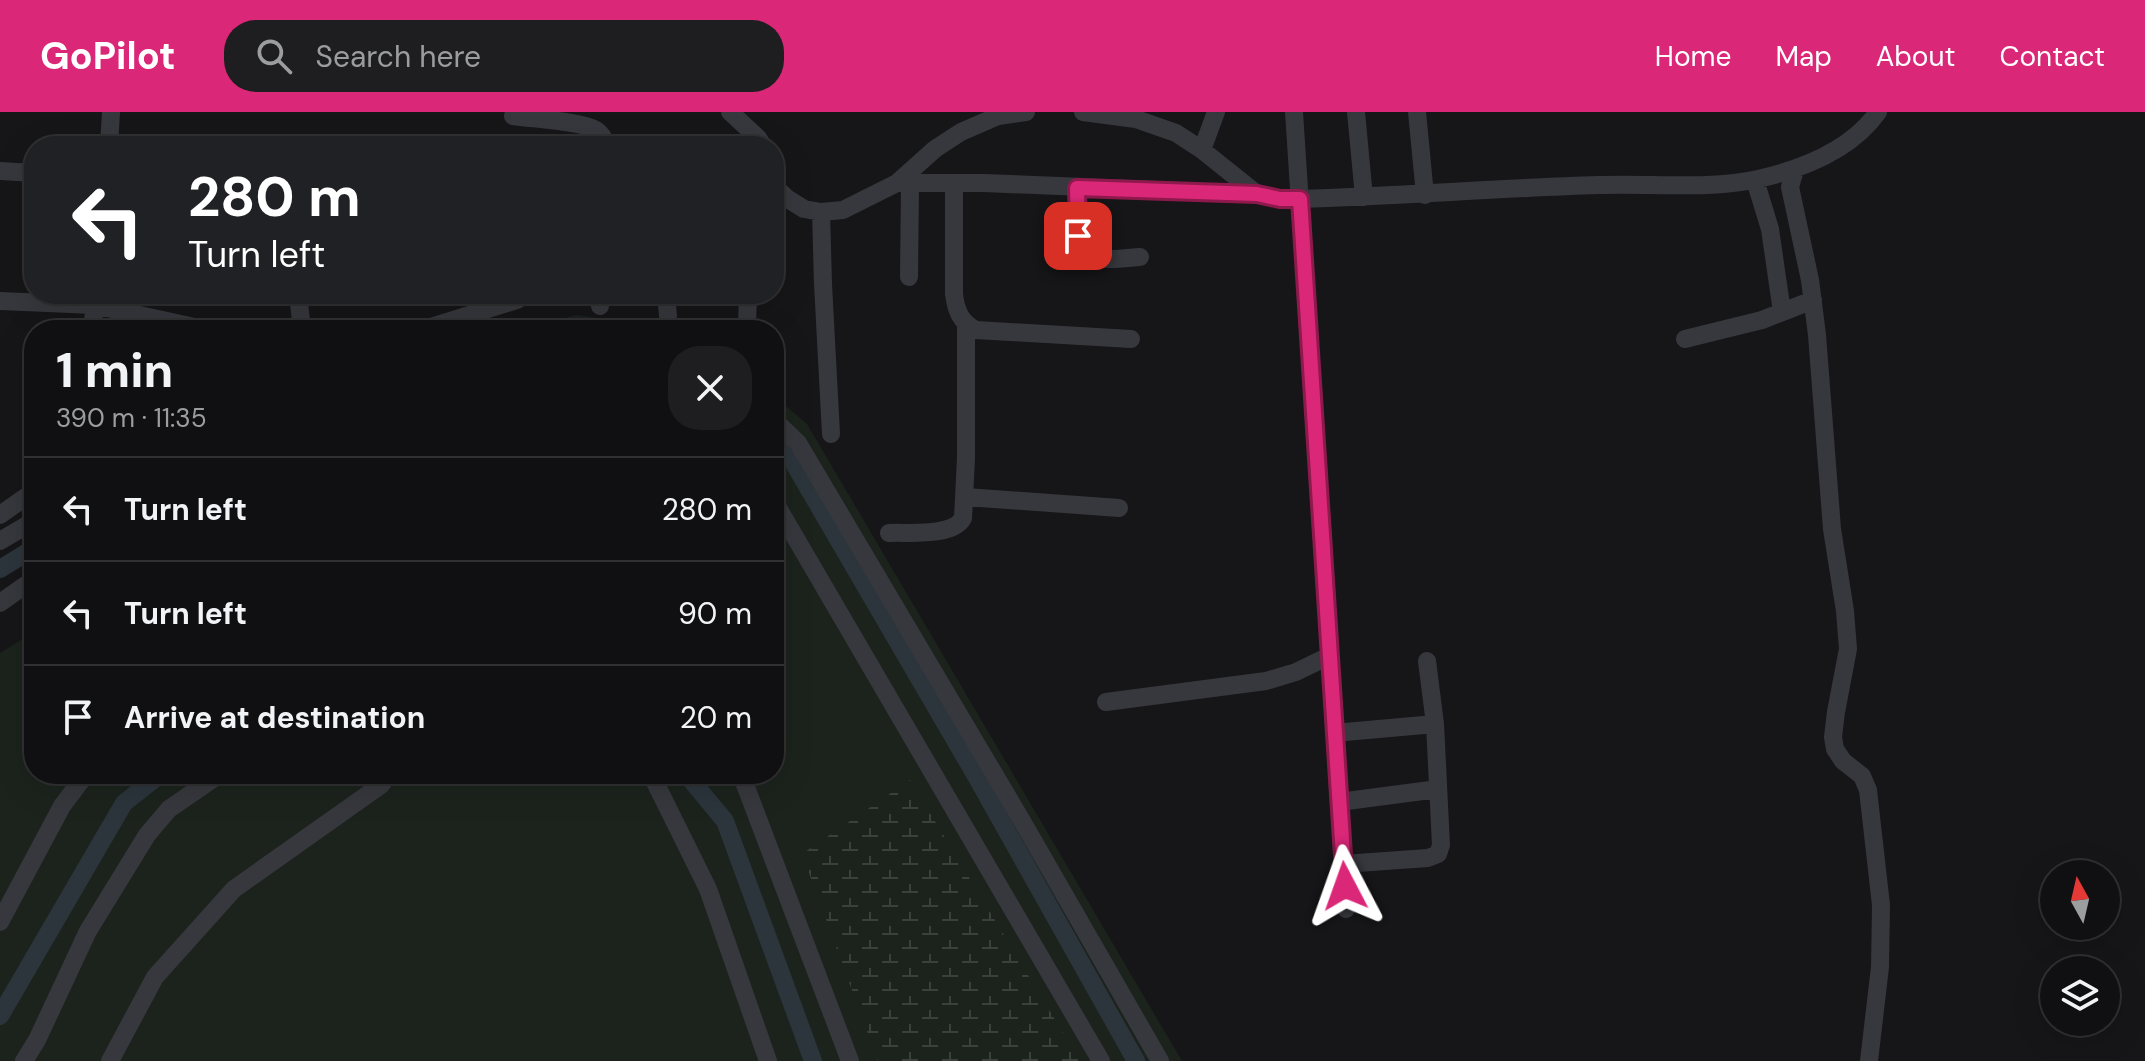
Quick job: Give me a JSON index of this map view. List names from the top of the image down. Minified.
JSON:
{"north":"top","page":{"header":"GoPilot","search":"Search here","nav":["Home","Map","About","Contact"],"turn":["280 m","Turn left"],"heading":["1 min","390 m · 11:35"],"list":[{"name":"Turn left","value":"280 m"},{"name":"Turn left","value":"90 m"},{"name":"Arrive at destination","value":"20 m"}]}}
